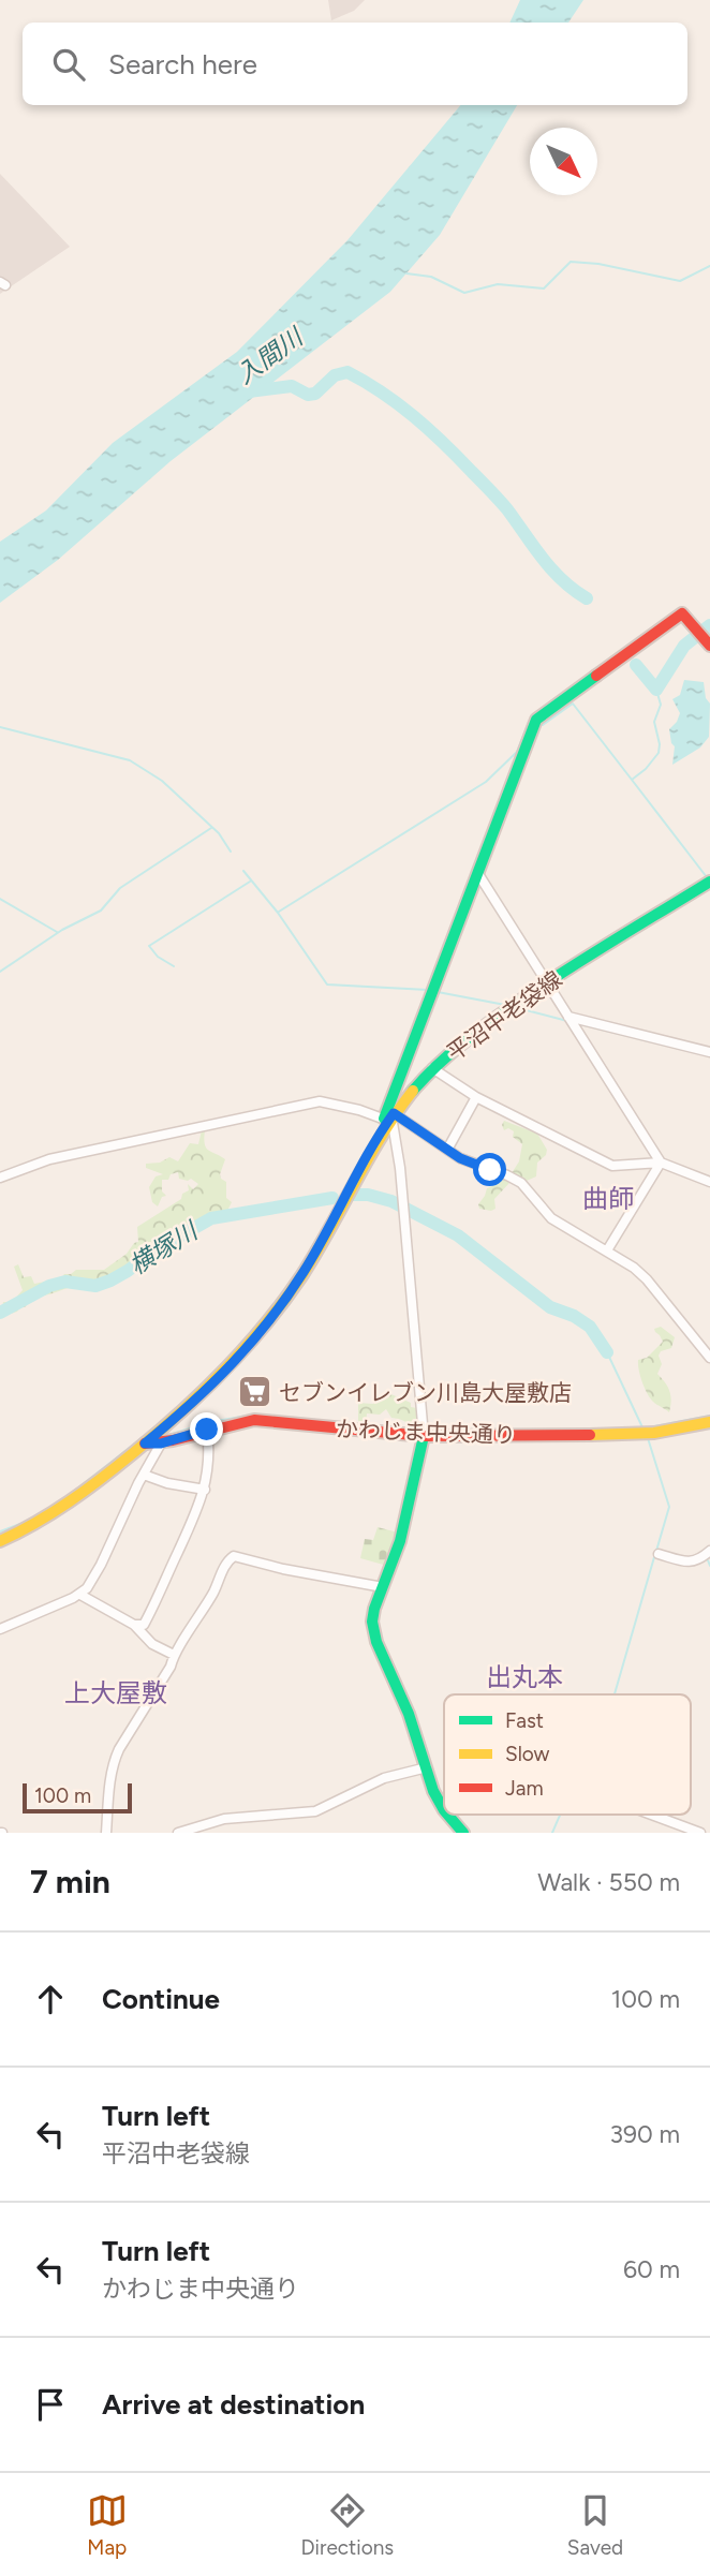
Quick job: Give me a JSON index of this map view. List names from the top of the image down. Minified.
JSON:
{"streets":{"street":["平沼中老袋線","かわじま中央通り"]},"crossings":[["平沼中老袋線","かわじま中央通り"]],"districts":["曲師","出丸本","上大屋敷"],"water":["入間川","横塚川"],"places":{"supermarket":["セブンイレブン川島大屋敷店"]},"legend":["Fast","Slow","Jam"],"scale_bar":"100 m","north":"bottom right","page":{"search":"Search here","scale":"100 m","heading":["7 min","Walk · 550 m"],"list":[["Continue","100 m"],["Turn left","平沼中老袋線","390 m"],["Turn left","かわじま中央通り","60 m"],"Arrive at destination"],"nav":["Map","Directions","Saved"]}}
